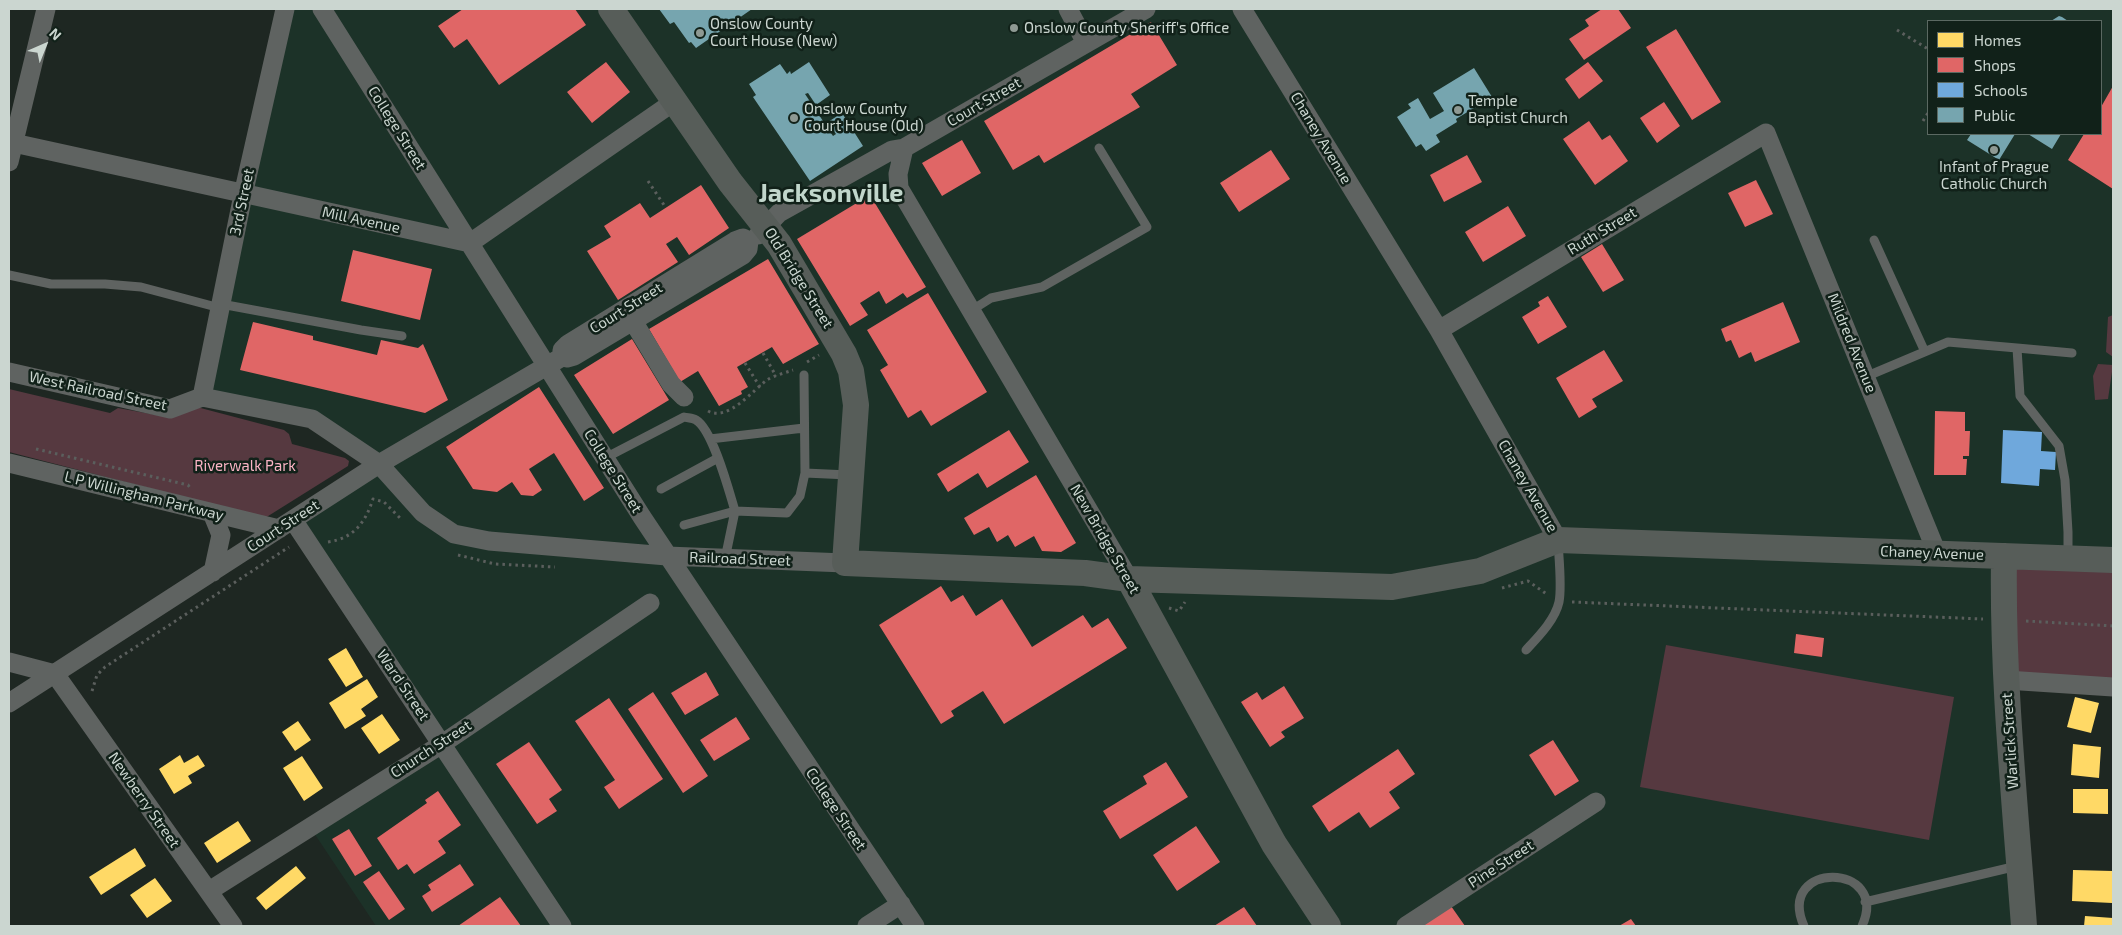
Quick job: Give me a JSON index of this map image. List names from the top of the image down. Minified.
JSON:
{"streets":{"main road":["Chaney Avenue","Old Bridge Street","New Bridge Street","Railroad Street","Warlick Street"],"street":["Court Street","College Street","3rd Street","Mill Avenue","Ruth Street","Mildred Avenue","West Railroad Street","L P Willingham Parkway","Ward Street","Church Street","Newberry Street","Pine Street"]},"crossings":[["Court Street","College Street"],["Court Street","Old Bridge Street"],["Court Street","L P Willingham Parkway"],["Court Street","New Bridge Street"],["Court Street","Railroad Street"],["Court Street","Ward Street"],["Court Street","Newberry Street"],["College Street","Mill Avenue"],["College Street","Railroad Street"],["Chaney Avenue","Ruth Street"],["Chaney Avenue","Mildred Avenue"],["Chaney Avenue","Railroad Street"],["Chaney Avenue","Warlick Street"],["3rd Street","Mill Avenue"],["3rd Street","West Railroad Street"],["Ruth Street","Mildred Avenue"],["Old Bridge Street","Railroad Street"],["L P Willingham Parkway","Ward Street"],["New Bridge Street","Railroad Street"],["Ward Street","Church Street"],["Church Street","Newberry Street"]],"districts":["Jacksonville"],"parks":["Riverwalk Park"],"places":["Onslow County Sheriff's Office","Onslow County Court House (New)","Temple Baptist Church","Onslow County Court House (Old)","Infant of Prague Catholic Church"],"legend":["Homes","Shops","Schools","Public"],"north":"top right"}
